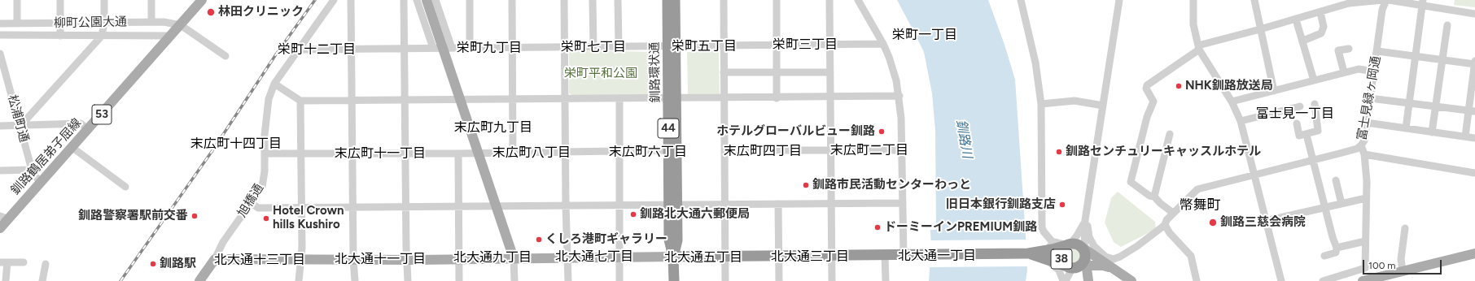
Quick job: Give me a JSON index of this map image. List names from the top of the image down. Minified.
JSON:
{"streets":{"highway":["釧路環状通","44","38"],"main road":["53","釧路鶴居弟子屈線"],"street":["柳町公園大通","富士見緑ヶ岡通","松浦町通","旭橋通"]},"crossings":[["柳町公園大通","釧路鶴居弟子屈線"],["釧路環状通","38"],["松浦町通","釧路鶴居弟子屈線"]],"districts":["栄町一丁目","栄町三丁目","栄町五丁目","栄町七丁目","栄町九丁目","栄町十二丁目","富士見一丁目","末広町九丁目","末広町十四丁目","末広町二丁目","末広町四丁目","末広町六丁目","末広町八丁目","末広町十一丁目","幣舞町","北大通一丁目","北大通七丁目","北大通三丁目","北大通九丁目","北大通五丁目","北大通十一丁目","北大通十三丁目"],"water":["釧路川"],"parks":["栄町平和公園"],"places":["林田クリニック","NHK釧路放送局","ホテルグローバルビュー釧路","釧路センチュリーキャッスルホテル","釧路市民活動センターわっと","旧日本銀行釧路支店","釧路北大通六郵便局","釧路警察署駅前交番","Hotel Crown hills Kushiro","釧路三慈会病院","ドーミーインPREMIUM釧路","くしろ港町ギャラリー","釧路駅"],"scale_bar":"100 m"}
